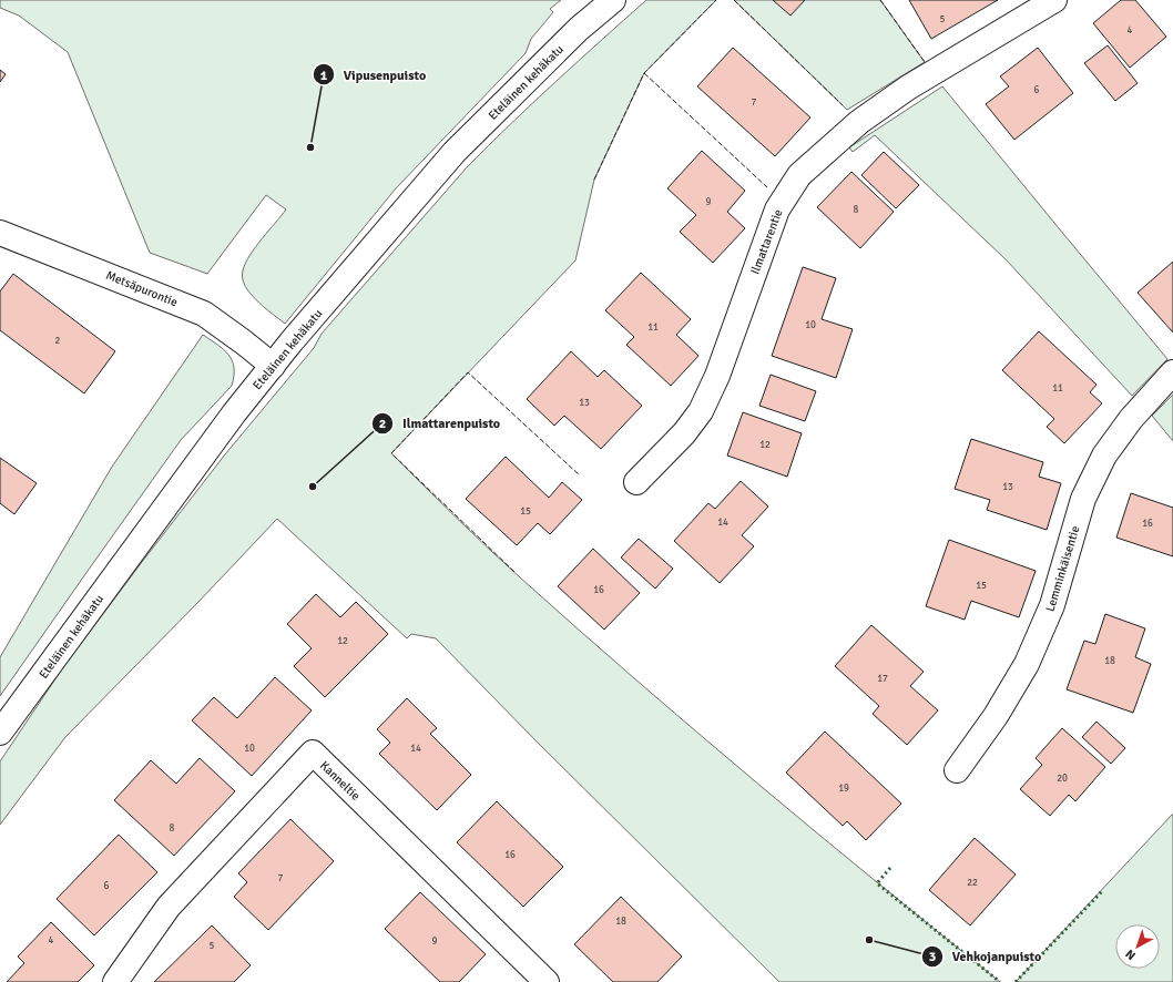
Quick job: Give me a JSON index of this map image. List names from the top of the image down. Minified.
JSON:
{"streets":{"street":["Eteläinen kehäkatu","Ilmattarentie","Metsäpurontie","Lemminkäisentie","Kanneltie"]},"crossings":[["Eteläinen kehäkatu","Metsäpurontie"]],"places":["Vipusenpuisto","Ilmattarenpuisto","Vehkojanpuisto"],"house_numbers":["5","4","6","7","9","8","10","11","2","11","13","12","13","15","14","16","15","16","12","18","17","10","14","20","19","8","16","7","22","6","18","4","9","5"],"north":"bottom left"}
